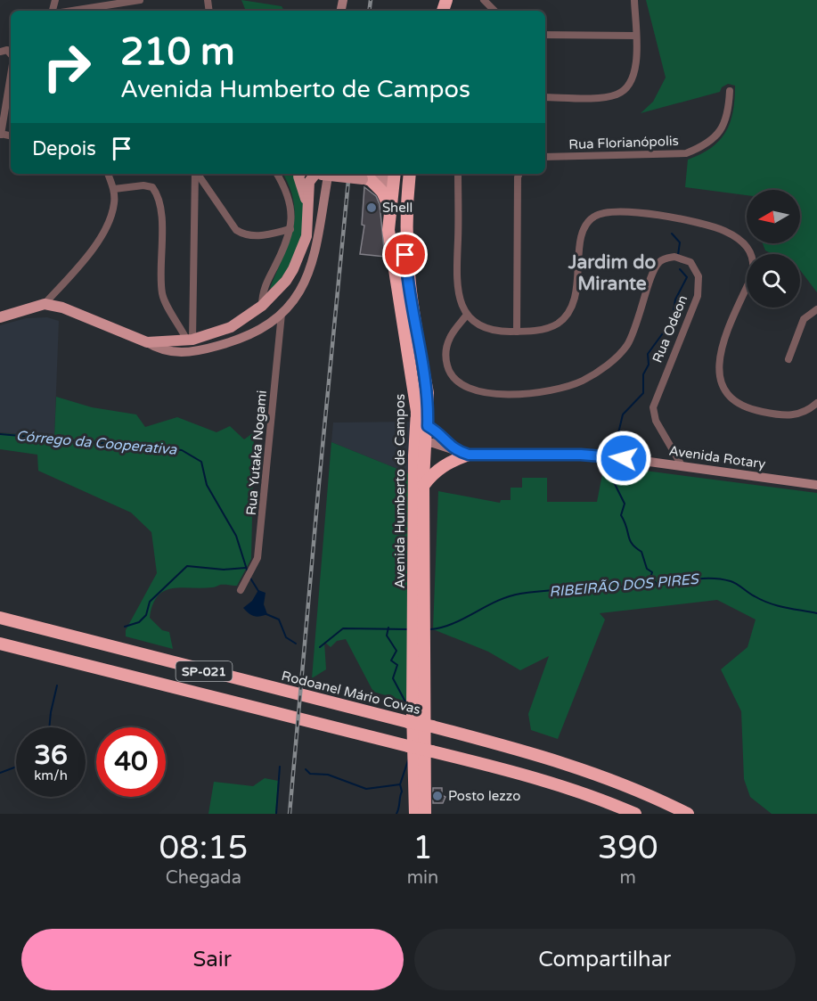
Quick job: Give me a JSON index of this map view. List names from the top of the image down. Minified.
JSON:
{"streets":{"highway":["Avenida Humberto de Campos","SP-021","Rodoanel Mário Covas"],"street":["Rua Florianópolis","Rua Odeon","Rua Yutaka Nogami","Avenida Rotary"]},"crossings":[["Rua Odeon","Avenida Rotary"],["Avenida Rotary","Avenida Humberto de Campos"]],"districts":["Jardim do Mirante"],"water":["Córrego da Cooperativa","RIBEIRÃO DOS PIRES"],"places":["Shell","Posto Iezzo"],"north":"left","page":{"turn":["210 m","Avenida Humberto de Campos"],"then":"Depois","speed":"36 km/h","limit":"40","eta":["08:15","Chegada","1","min","390","m"],"buttons":["Sair","Compartilhar"]}}
